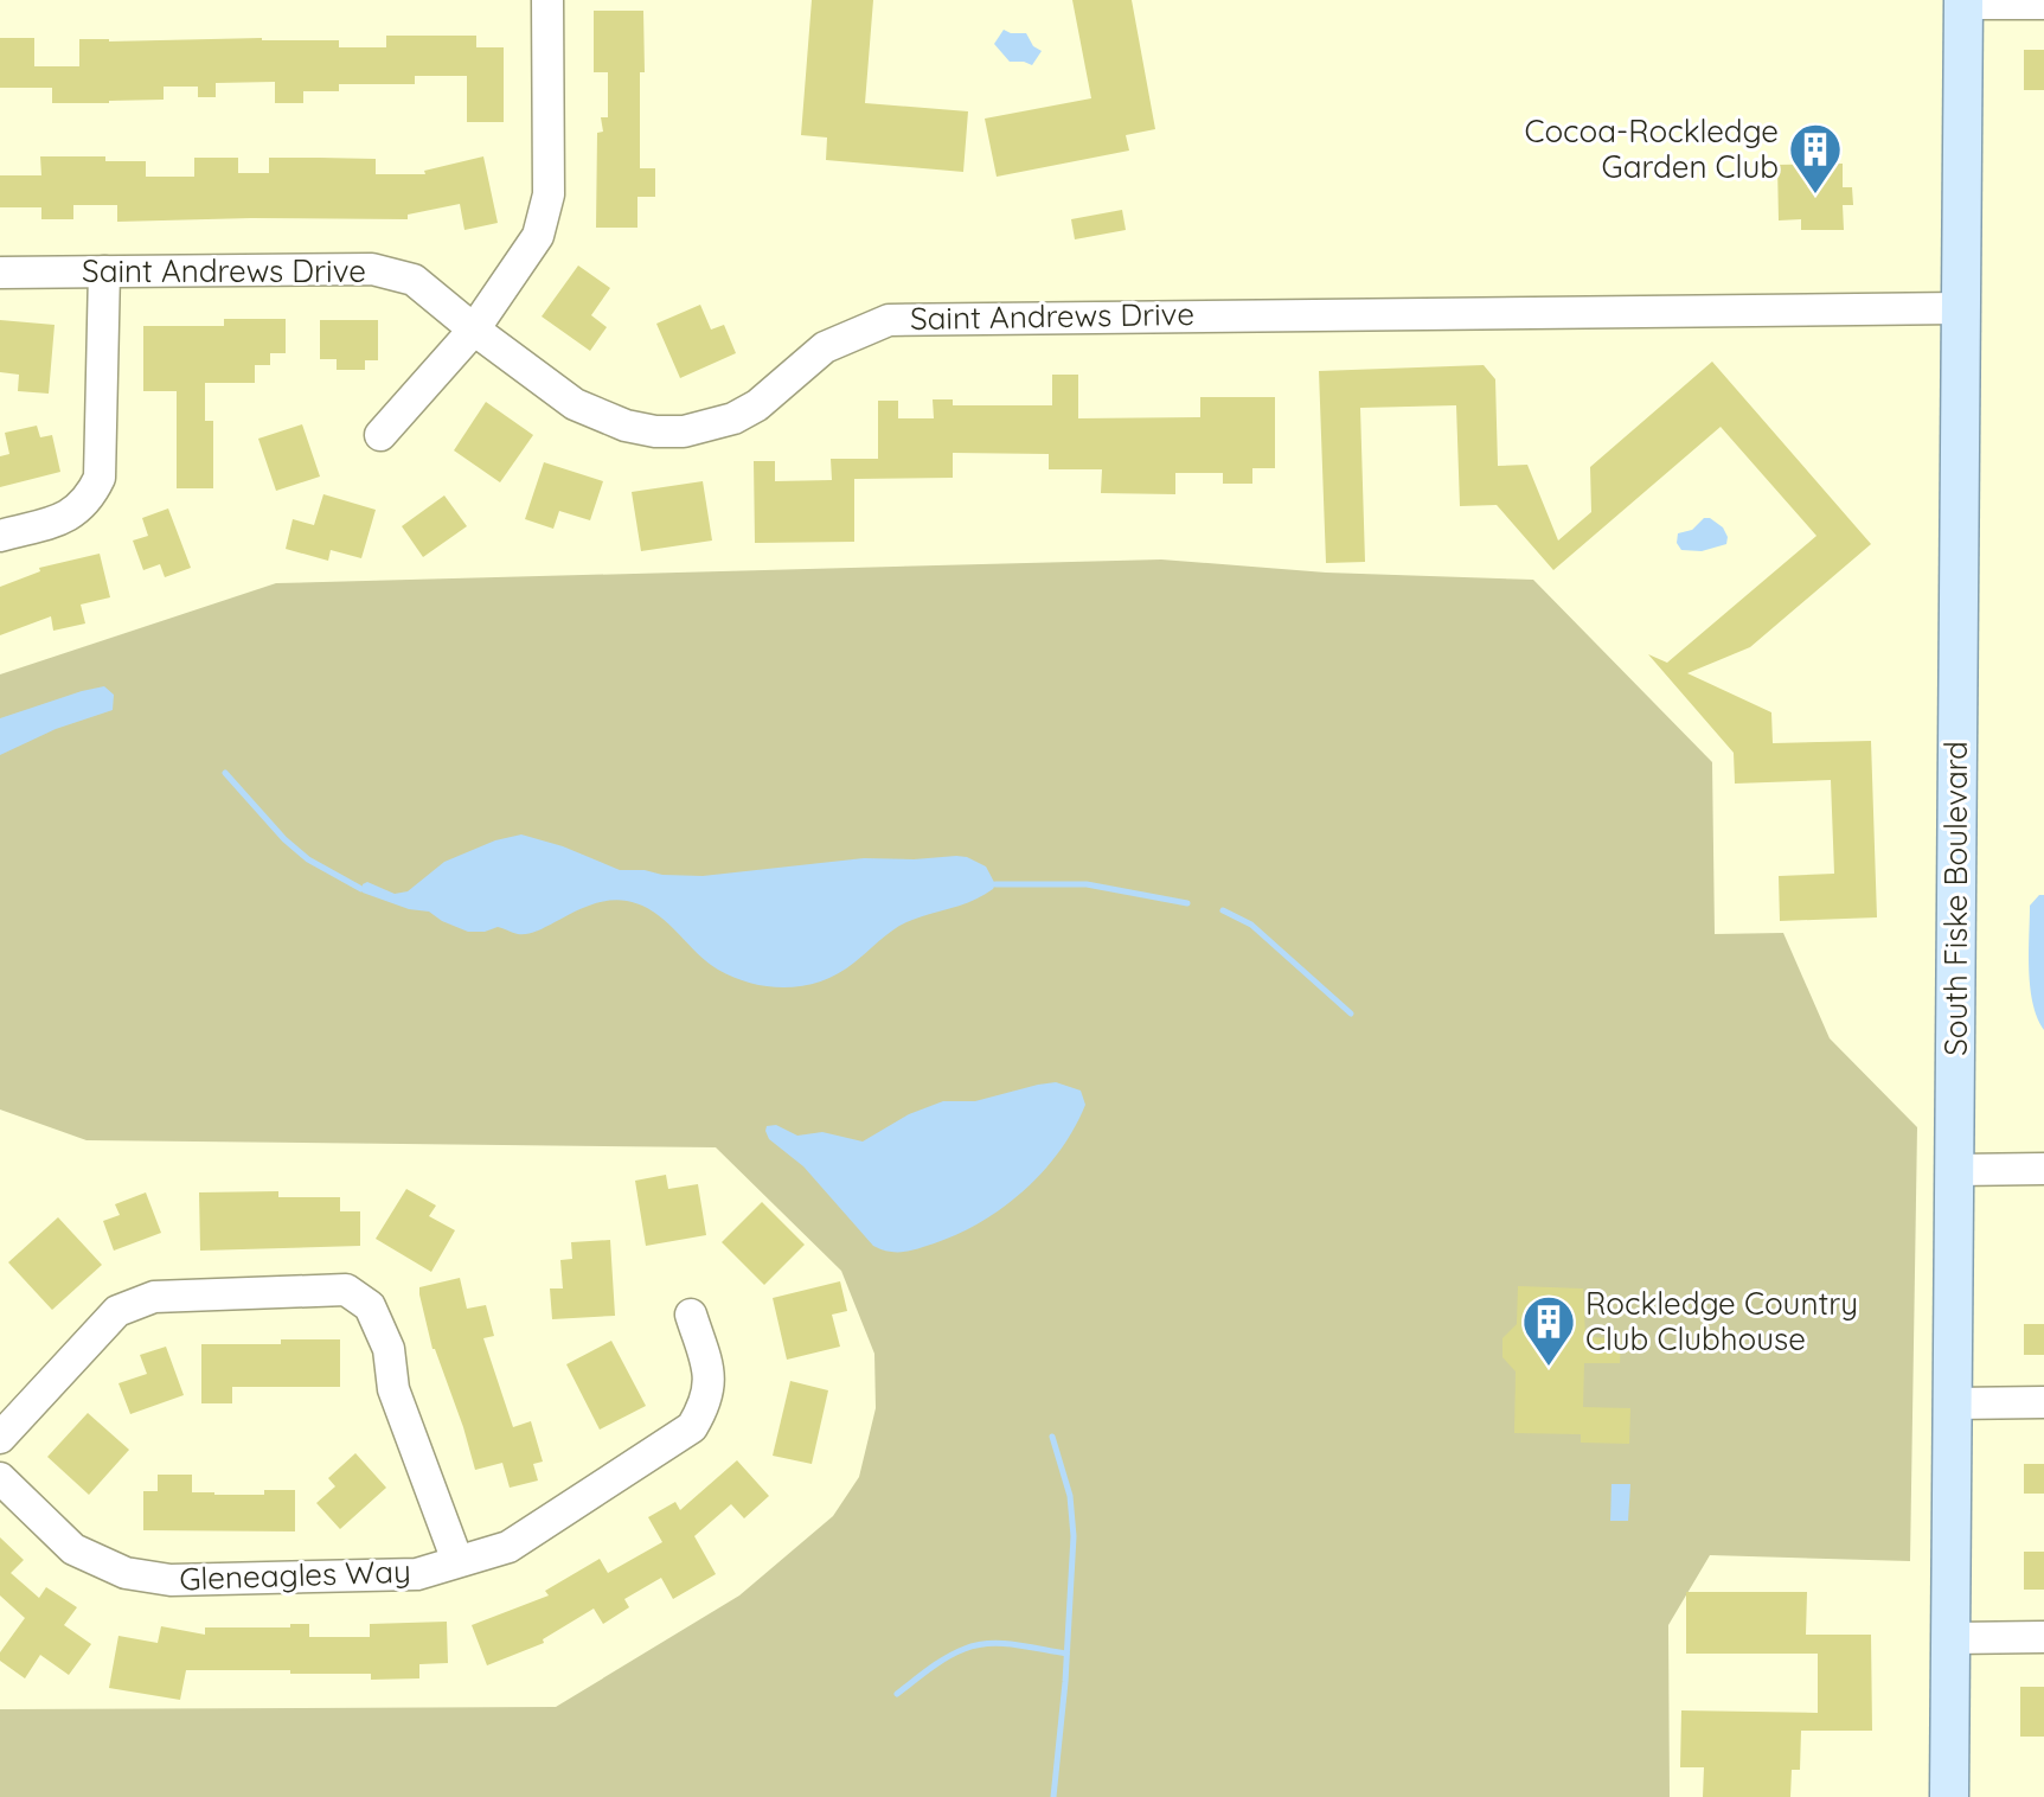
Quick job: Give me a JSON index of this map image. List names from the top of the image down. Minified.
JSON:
{"streets":{"main road":["South Fiske Boulevard"],"street":["Saint Andrews Drive","Gleneagles Way"]},"crossings":[["Saint Andrews Drive","South Fiske Boulevard"]],"places":{"building":["Cocoa-Rockledge Garden Club","Rockledge Country Club Clubhouse"]}}
